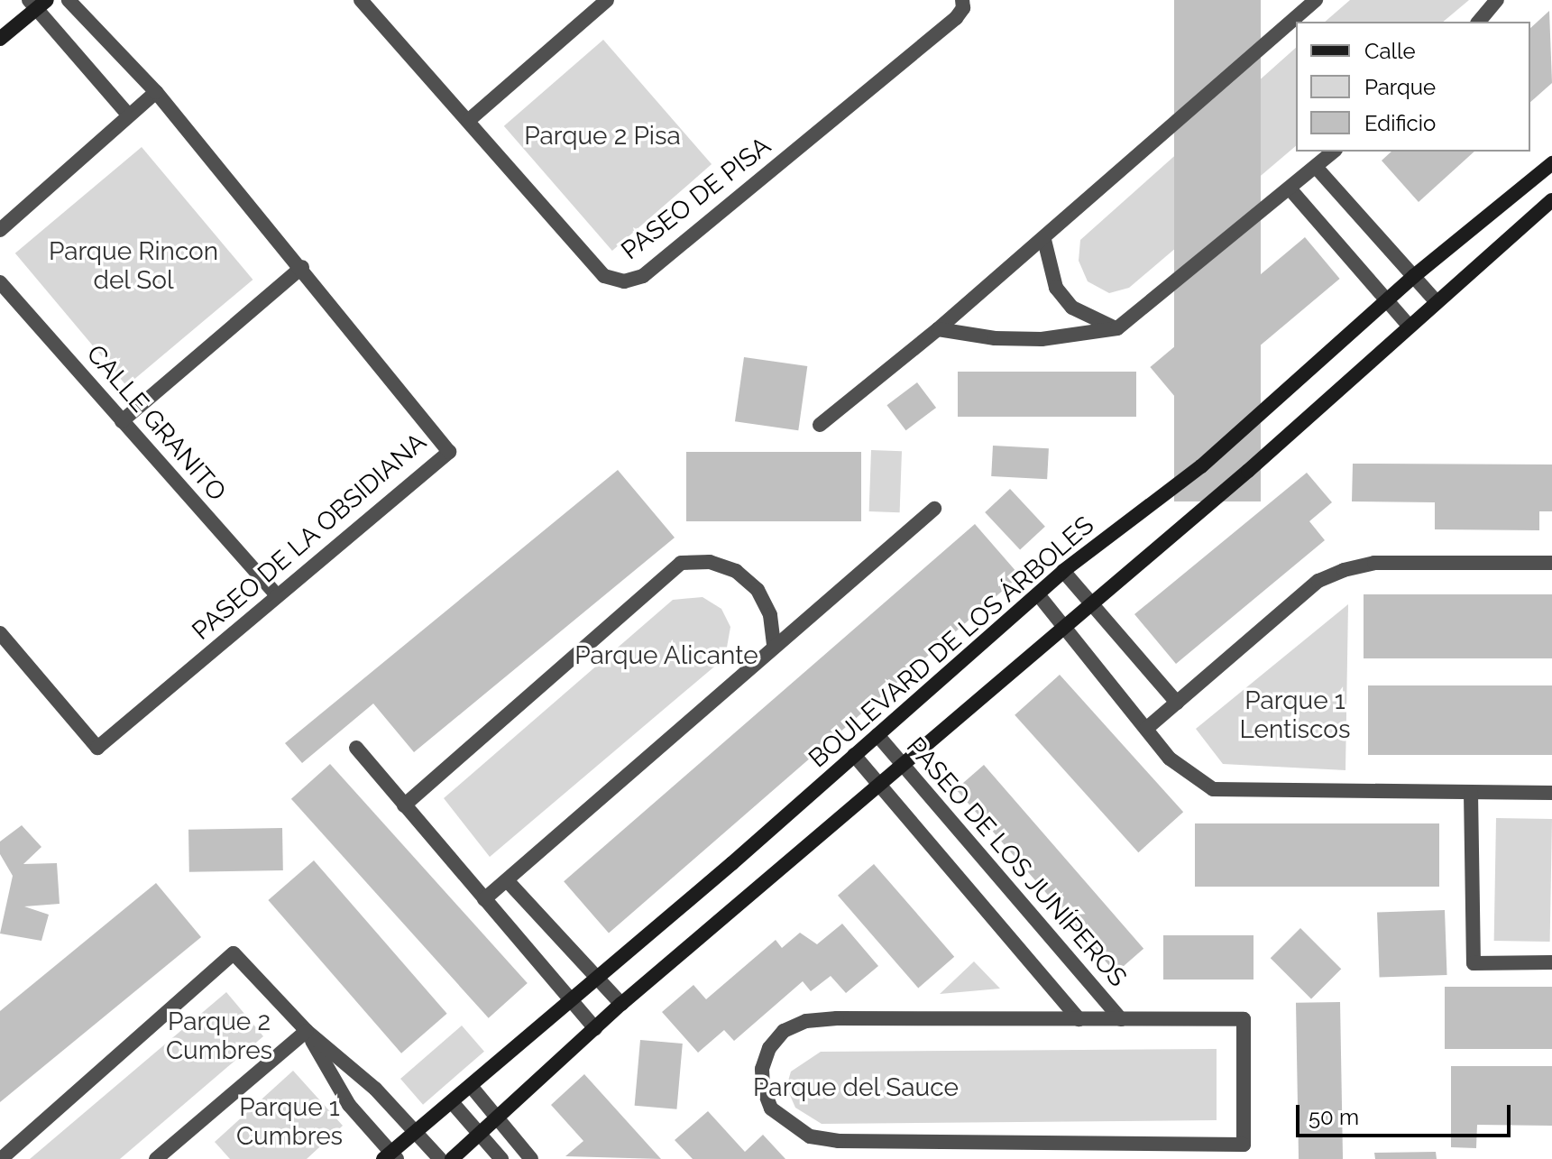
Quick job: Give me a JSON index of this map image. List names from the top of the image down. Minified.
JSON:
{"streets":{"main road":["BOULEVARD DE LOS ÁRBOLES"],"street":["PASEO DE PISA","CALLE GRANITO","PASEO DE LA OBSIDIANA","PASEO DE LOS JUNÍPEROS"]},"crossings":[["CALLE GRANITO","PASEO DE LA OBSIDIANA"],["BOULEVARD DE LOS ÁRBOLES","PASEO DE LOS JUNÍPEROS"]],"parks":["Parque 2 Pisa","Parque Rincon del Sol","Parque Alicante","Parque 1 Lentiscos","Parque 2 Cumbres","Parque del Sauce","Parque 1 Cumbres"],"legend":["Calle","Parque","Edificio"],"scale_bar":"50 m"}
